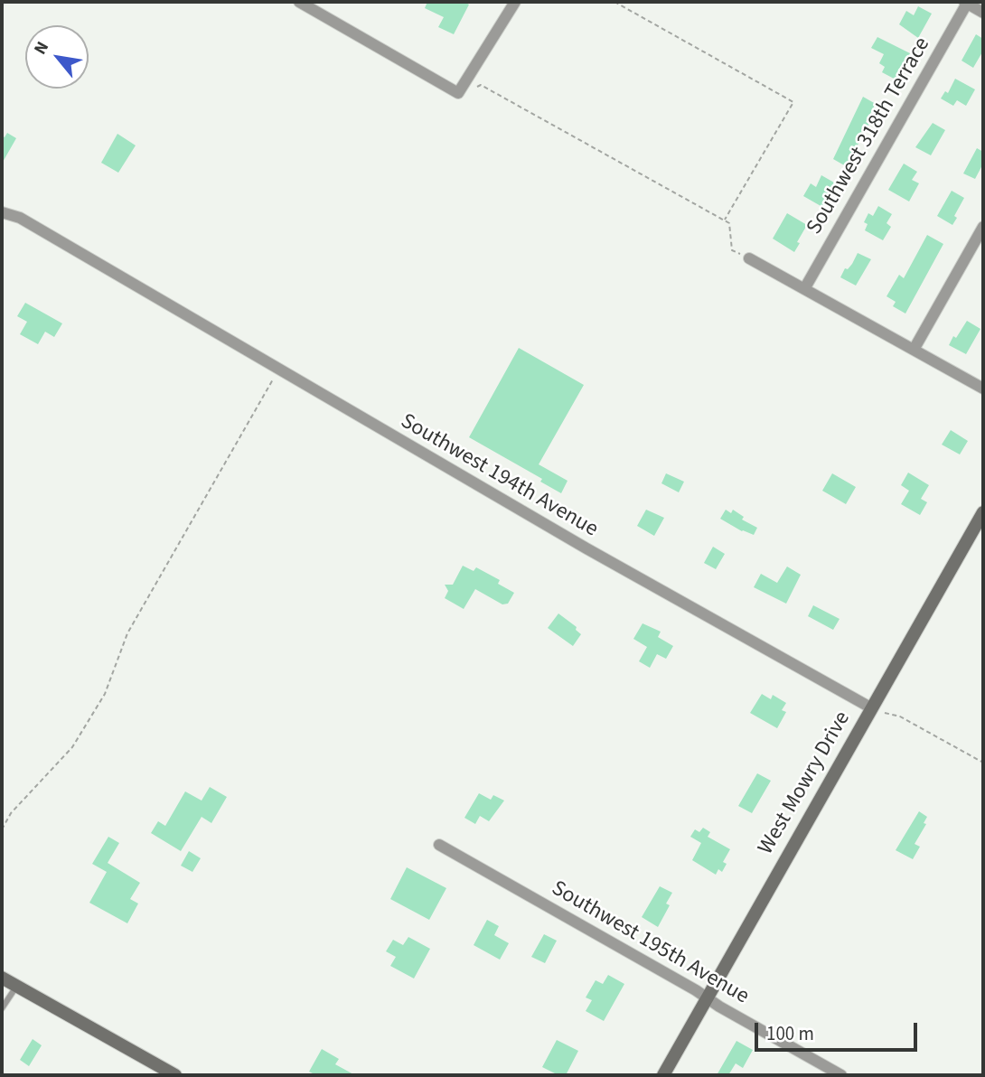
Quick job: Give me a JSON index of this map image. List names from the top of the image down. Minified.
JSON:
{"streets":{"street":["Southwest 318th Terrace","Southwest 194th Avenue","West Mowry Drive","Southwest 195th Avenue"]},"crossings":[["Southwest 194th Avenue","West Mowry Drive"],["West Mowry Drive","Southwest 195th Avenue"]],"scale_bar":"100 m","north":"top left"}
